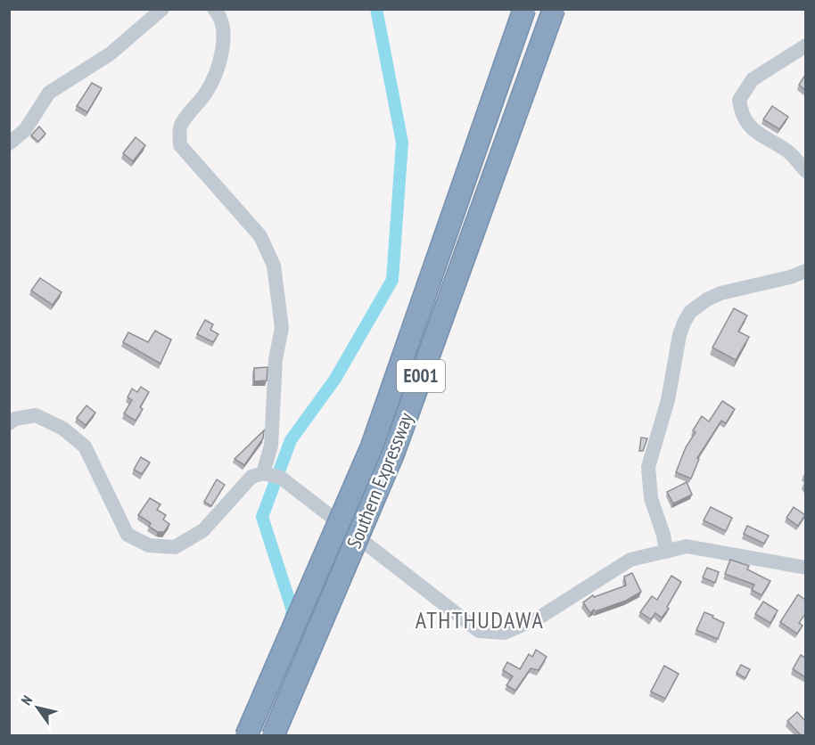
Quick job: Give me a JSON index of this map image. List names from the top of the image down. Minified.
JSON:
{"streets":{"highway":["E001","Southern Expressway"]},"districts":["ATHTHUDAWA"],"north":"top left"}
